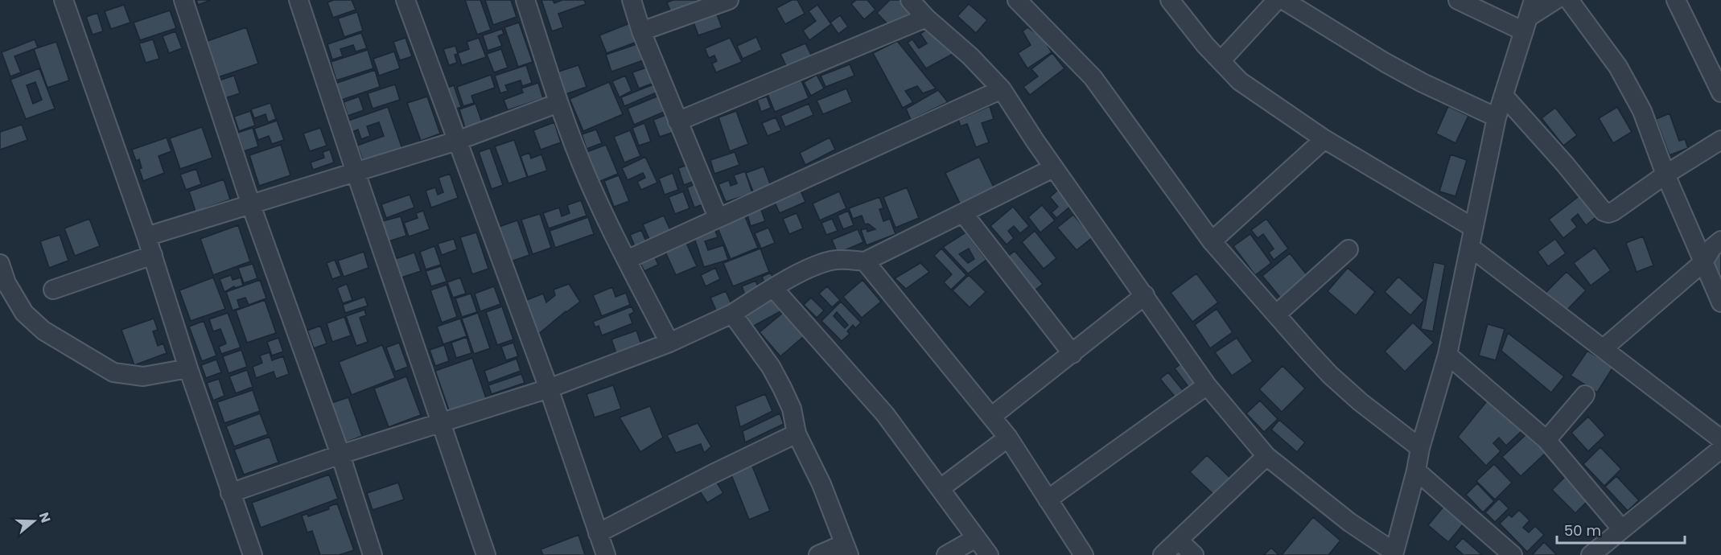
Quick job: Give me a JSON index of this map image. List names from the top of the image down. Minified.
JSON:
{"scale_bar":"50 m","north":"right"}
